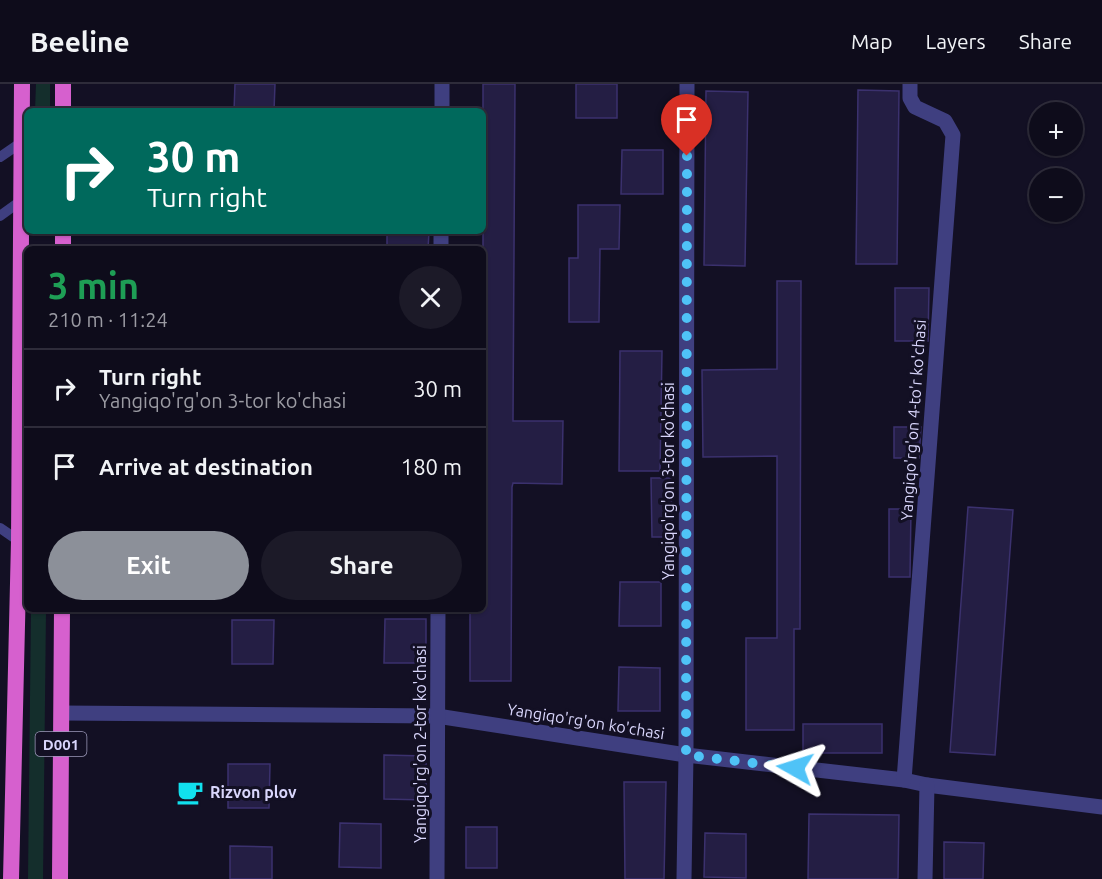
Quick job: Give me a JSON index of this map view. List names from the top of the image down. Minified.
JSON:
{"streets":{"highway":["D001"],"street":["Yangiqo'rg'on 4-to'r ko'chasi","Yangiqo'rg'on 3-tor ko'chasi","Yangiqo'rg'on ko'chasi","Yangiqo'rg'on 2-tor ko'chasi"]},"crossings":[["Yangiqo'rg'on 4-to'r ko'chasi","Yangiqo'rg'on ko'chasi"],["Yangiqo'rg'on 3-tor ko'chasi","Yangiqo'rg'on ko'chasi"],["Yangiqo'rg'on ko'chasi","D001"],["Yangiqo'rg'on ko'chasi","Yangiqo'rg'on 2-tor ko'chasi"]],"places":{"cafe":["Rizvon plov"]},"page":{"header":"Beeline","nav":["Map","Layers","Share"],"map_buttons":["+","−"],"turn":["30 m","Turn right"],"heading":["3 min","210 m · 11:24"],"list":[{"name":"Turn right","note":"Yangiqo'rg'on 3-tor ko'chasi","value":"30 m"},{"name":"Arrive at destination","value":"180 m"}],"buttons":["Exit","Share"]}}
